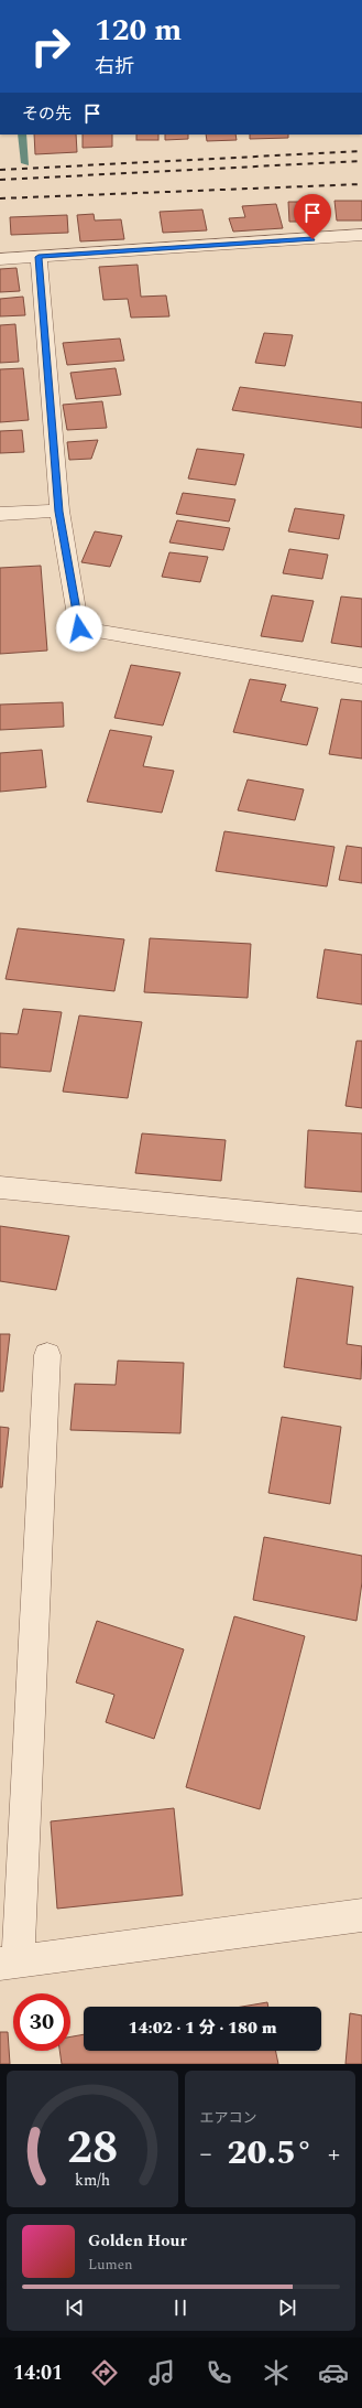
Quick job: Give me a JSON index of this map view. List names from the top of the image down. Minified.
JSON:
{"page":{"turn":["120 m","右折"],"then":"その先","limit":"30","trip":"14:02 · 1 分 · 180 m","tile":"エアコン","heat":["−","20.5°","+"],"song":["Golden Hour","Lumen"],"tabs":"14:01","gauge":["28","km/h"]}}
